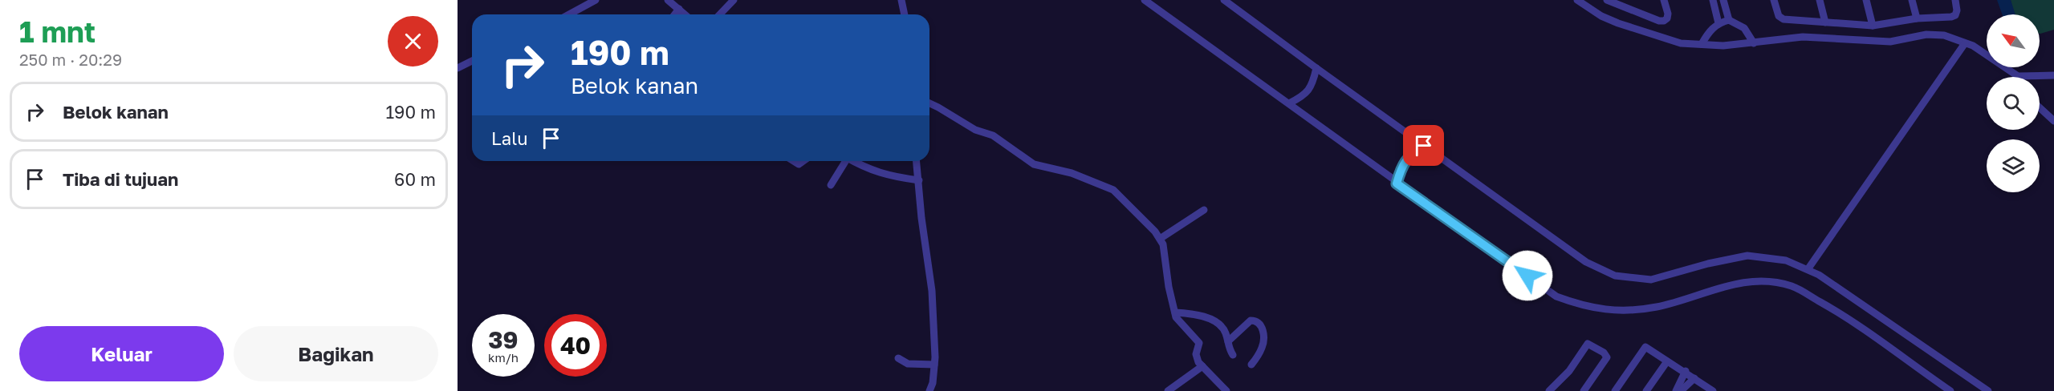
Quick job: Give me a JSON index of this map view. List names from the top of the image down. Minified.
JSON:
{"north":"top left","page":{"heading":["1 mnt","250 m · 20:29"],"turn":["190 m","Belok kanan"],"list":[{"name":"Belok kanan","value":"190 m"},{"name":"Tiba di tujuan","value":"60 m"}],"then":"Lalu","speed":"39 km/h","limit":"40","buttons":["Keluar","Bagikan"]}}
